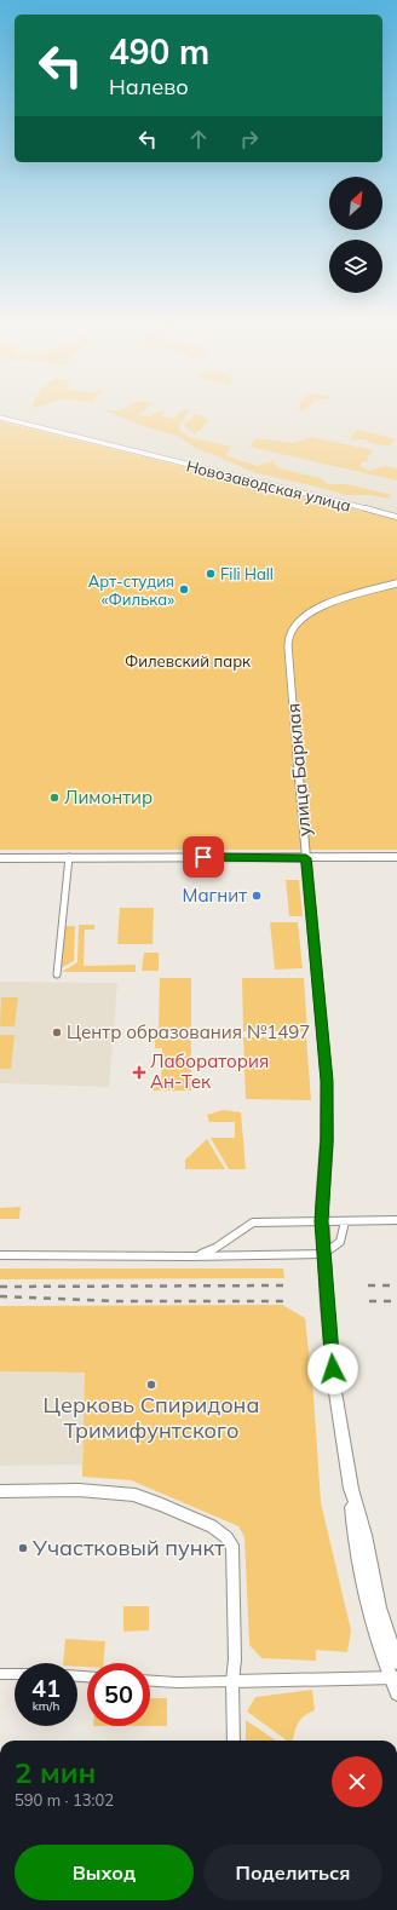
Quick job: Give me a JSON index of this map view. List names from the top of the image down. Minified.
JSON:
{"streets":{"main road":["улица Барклая"],"street":["Новозаводская улица"]},"parks":["Филевский парк"],"places":{"other":["Fili Hall","Арт-студия «Филька»","Лимонтир","Магнит","Центр образования №1497","Церковь Спиридона Тримифунтского","Участковый пункт"],"health":["Лаборатория Ан-Тек"]},"north":"top right","page":{"turn":["490 m","Налево"],"speed":"41 km/h","limit":"50","heading":["2 мин","590 m · 13:02"],"buttons":["Выход","Поделиться"]}}
